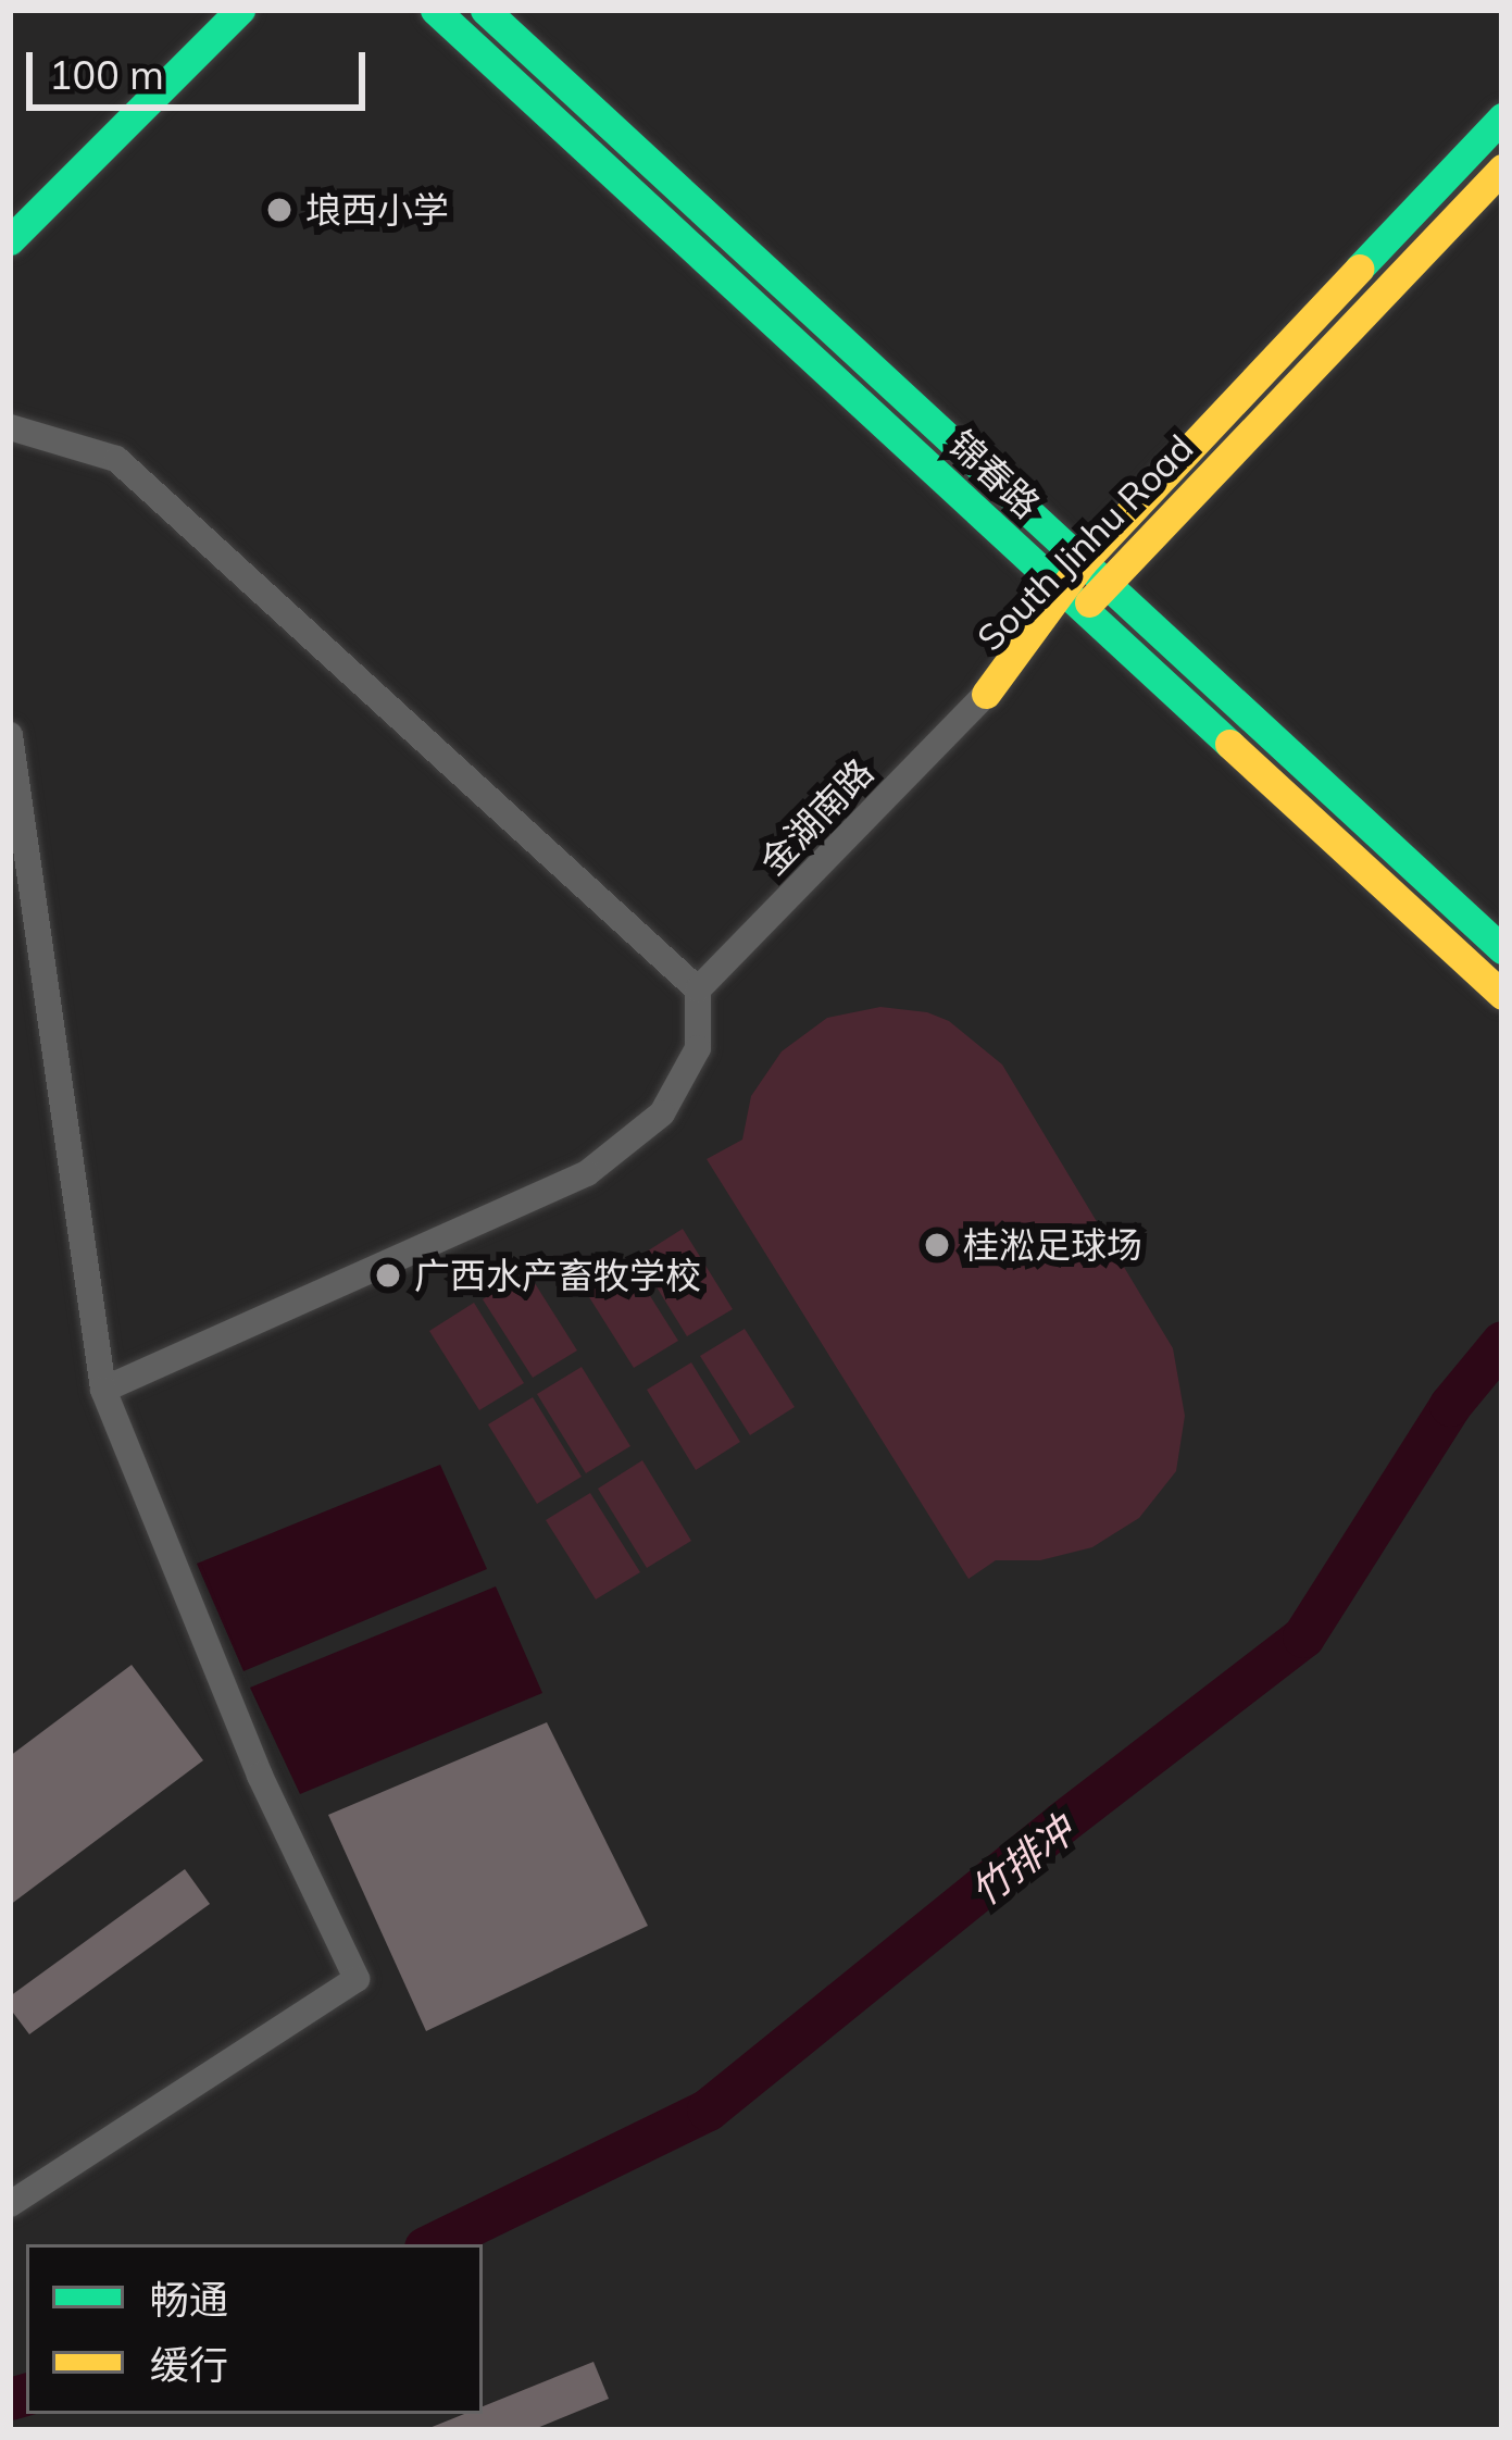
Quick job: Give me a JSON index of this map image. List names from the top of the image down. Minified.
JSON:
{"streets":{"main road":["锦春路","South Jinhu Road"],"street":["金湖南路"]},"crossings":[["锦春路","South Jinhu Road"],["South Jinhu Road","金湖南路"]],"water":["竹排冲"],"places":["埌西小学","桂淞足球场","广西水产畜牧学校"],"legend":["畅通","缓行"],"scale_bar":"100 m"}
